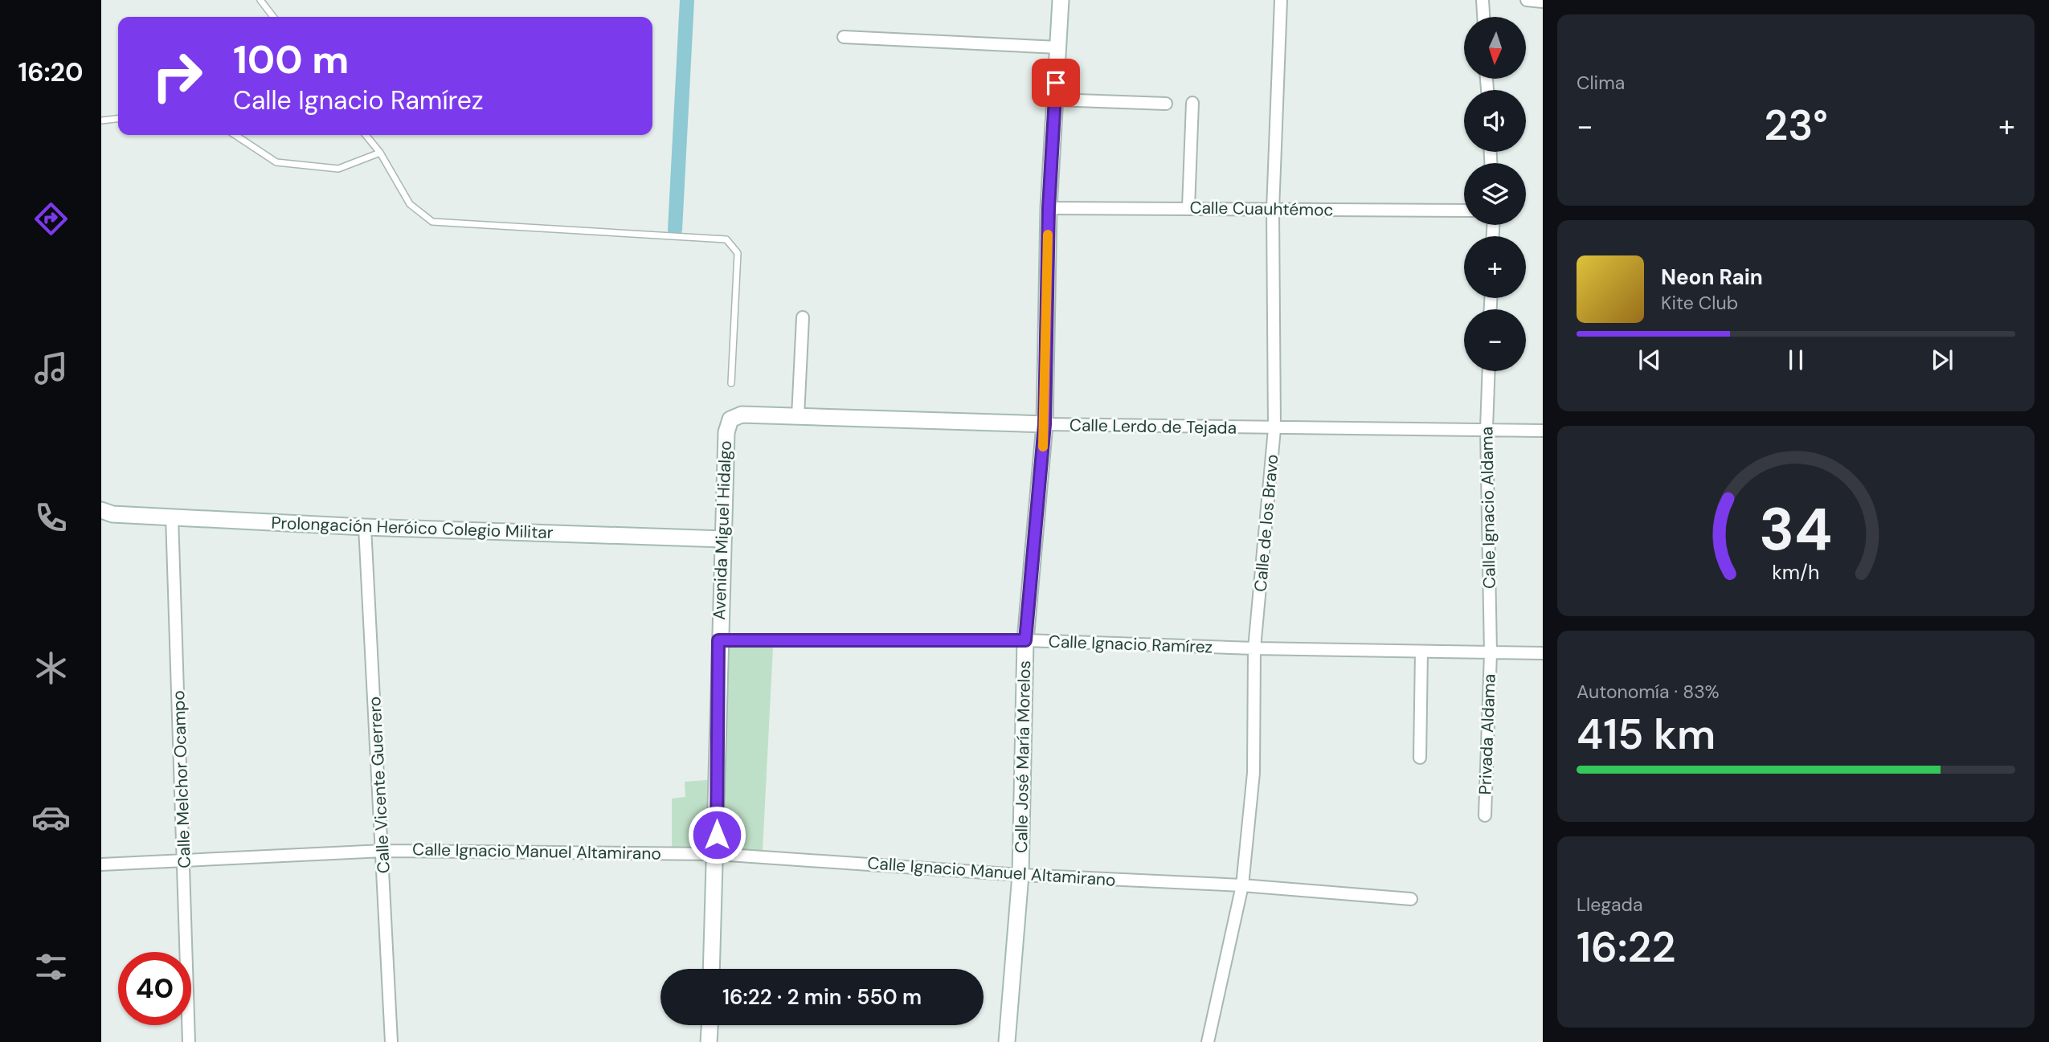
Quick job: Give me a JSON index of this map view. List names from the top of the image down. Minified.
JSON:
{"streets":{"street":["Calle Cuauhtémoc","Calle Lerdo de Tejada","Calle Ignacio Aldama","Calle de los Bravo","Prolongación Heróico Colegio Militar","Avenida Miguel Hidalgo","Calle Ignacio Ramírez","Privada Aldama","Calle José María Morelos","Calle Melchor Ocampo","Calle Vicente Guerrero","Calle Ignacio Manuel Altamirano"]},"crossings":[["Calle Cuauhtémoc","Calle de los Bravo"],["Calle Cuauhtémoc","Calle José María Morelos"],["Calle Lerdo de Tejada","Calle Ignacio Aldama"],["Calle Lerdo de Tejada","Calle de los Bravo"],["Calle Lerdo de Tejada","Avenida Miguel Hidalgo"],["Calle Lerdo de Tejada","Calle José María Morelos"],["Calle Ignacio Aldama","Calle Ignacio Ramírez"],["Calle Ignacio Aldama","Privada Aldama"],["Calle de los Bravo","Calle Ignacio Ramírez"],["Calle de los Bravo","Calle Ignacio Manuel Altamirano"],["Prolongación Heróico Colegio Militar","Avenida Miguel Hidalgo"],["Prolongación Heróico Colegio Militar","Calle Melchor Ocampo"],["Prolongación Heróico Colegio Militar","Calle Vicente Guerrero"],["Avenida Miguel Hidalgo","Calle Ignacio Ramírez"],["Avenida Miguel Hidalgo","Calle Ignacio Manuel Altamirano"],["Calle Ignacio Ramírez","Privada Aldama"],["Calle Ignacio Ramírez","Calle José María Morelos"],["Calle José María Morelos","Calle Ignacio Manuel Altamirano"],["Calle Melchor Ocampo","Calle Ignacio Manuel Altamirano"],["Calle Vicente Guerrero","Calle Ignacio Manuel Altamirano"]],"north":"bottom","page":{"tabs":"16:20","tile":["Clima",["Autonomía · 83%","415 km"],["Llegada","16:22"]],"map_buttons":["+","−"],"turn":["100 m","Calle Ignacio Ramírez"],"heat":["−","23°","+"],"song":["Neon Rain","Kite Club"],"limit":"40","trip":"16:22 · 2 min · 550 m","gauge":["34","km/h"]}}
